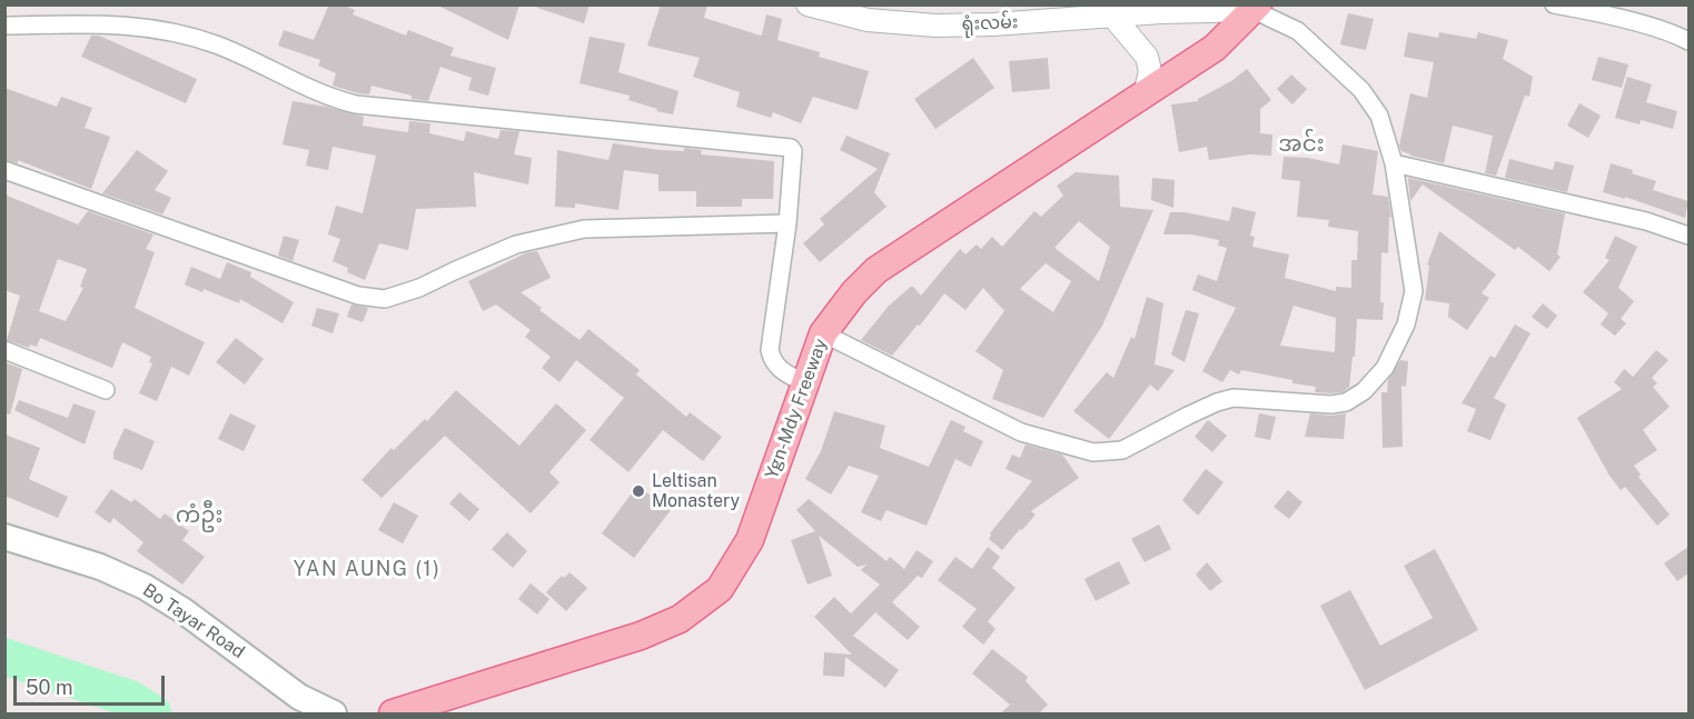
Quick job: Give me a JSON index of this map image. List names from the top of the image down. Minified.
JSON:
{"streets":{"main road":["Ygn-Mdy Freeway","Bo Tayar Road"],"street":["ရုံးလမ်း"]},"crossings":[["ရုံးလမ်း","Ygn-Mdy Freeway"]],"districts":["အင်း","ကံဦး","YAN AUNG (1)"],"places":["Leltisan Monastery"],"scale_bar":"50 m"}
